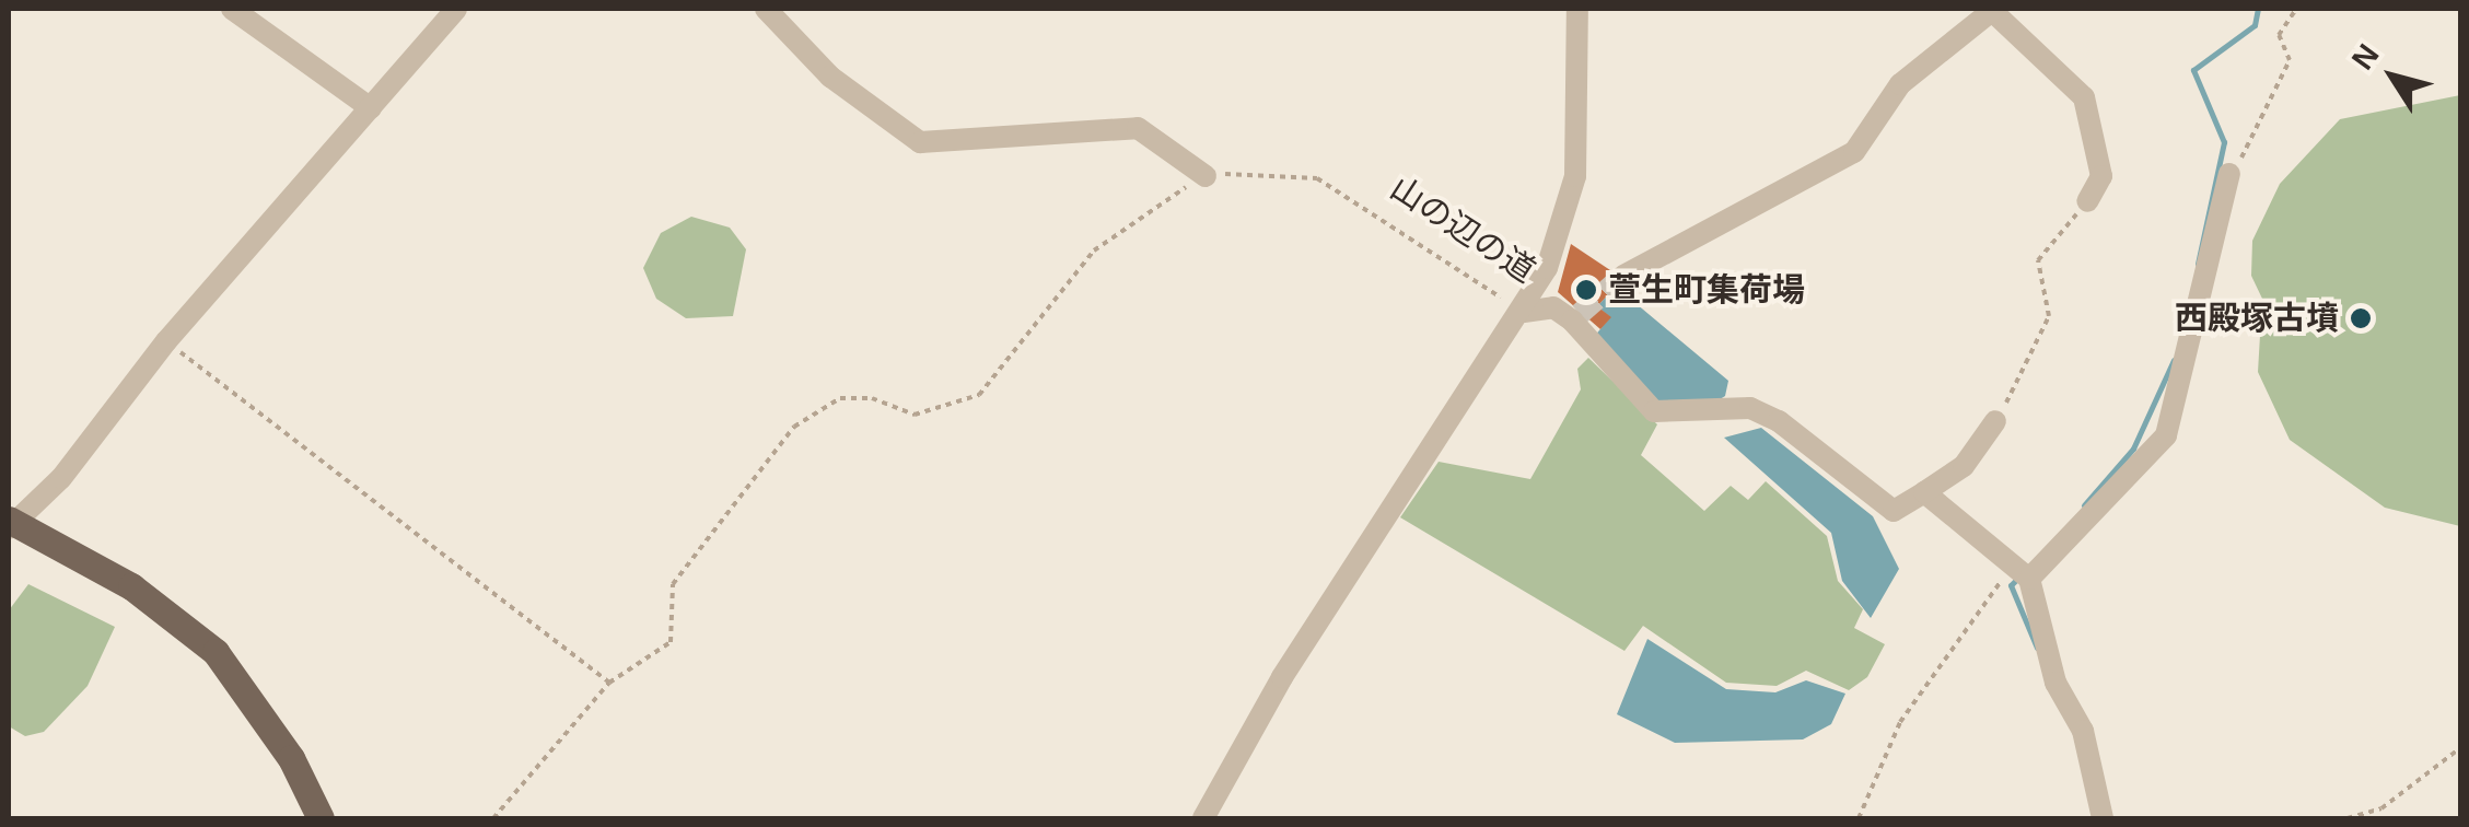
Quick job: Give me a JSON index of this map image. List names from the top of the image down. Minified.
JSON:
{"streets":{"street":["山の辺の道"]},"places":["萱生町集荷場","西殿塚古墳"],"north":"top left"}
